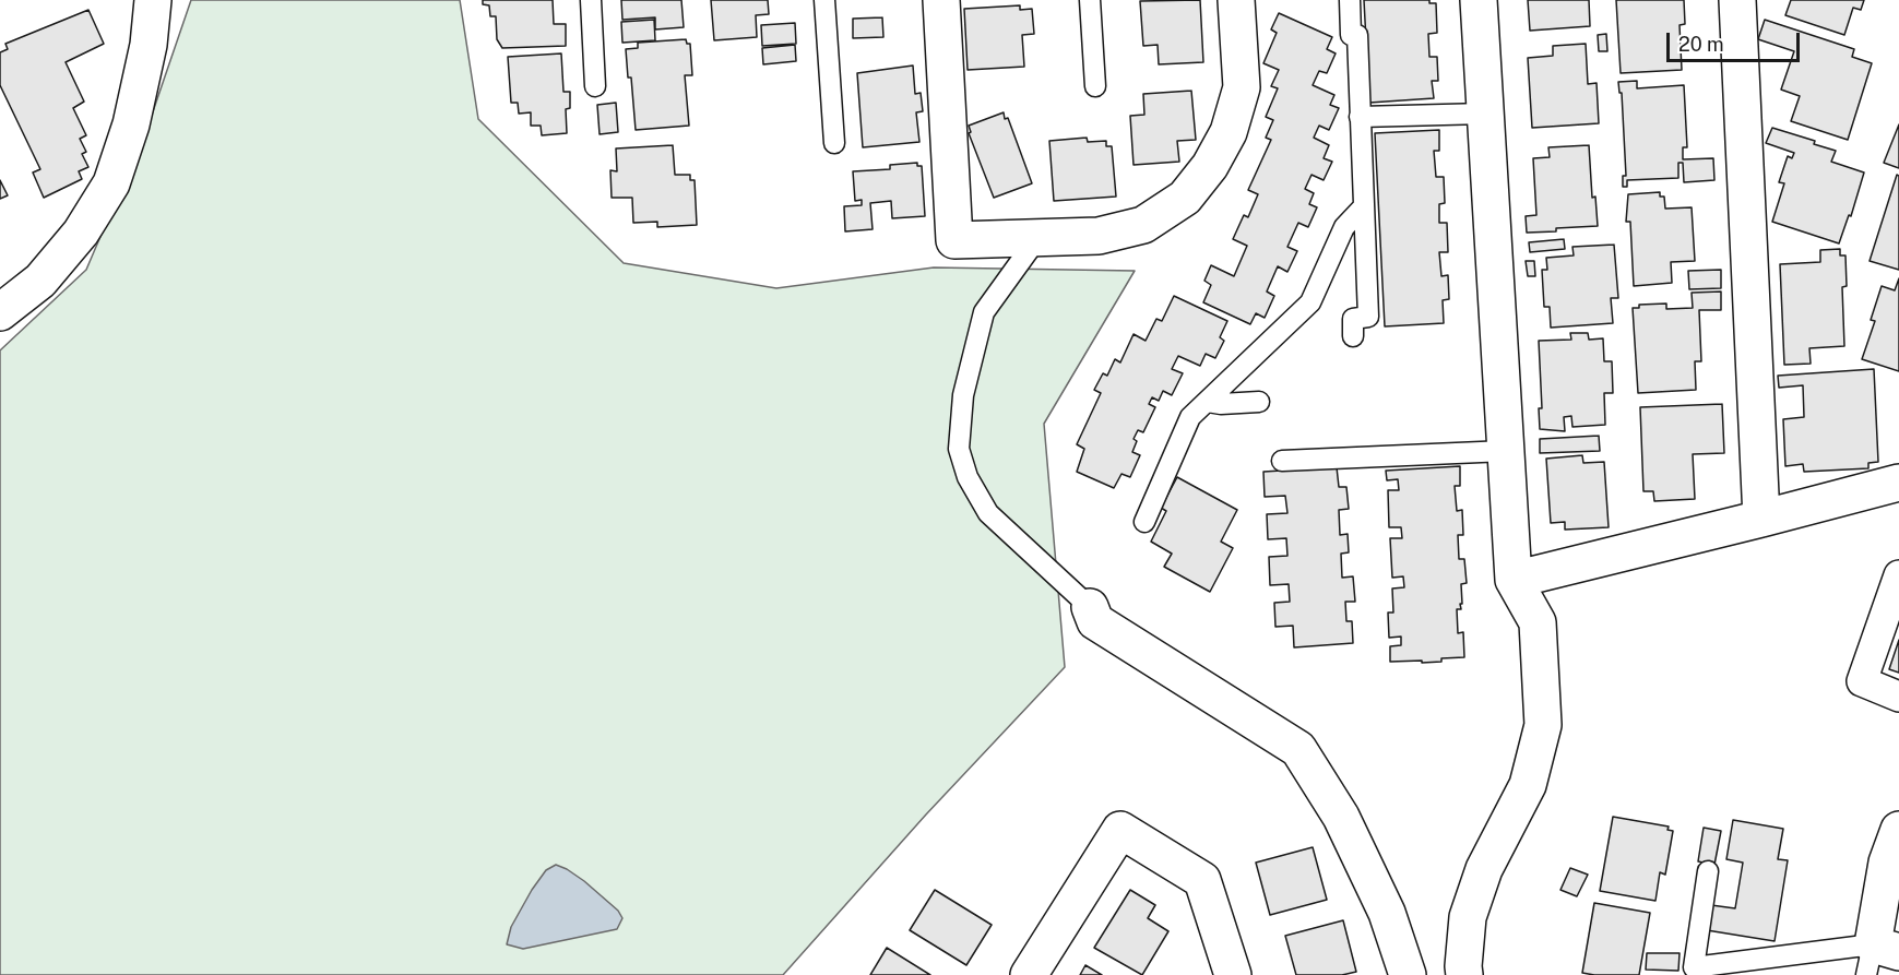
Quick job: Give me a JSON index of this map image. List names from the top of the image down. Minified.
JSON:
{"scale_bar":"20 m"}
